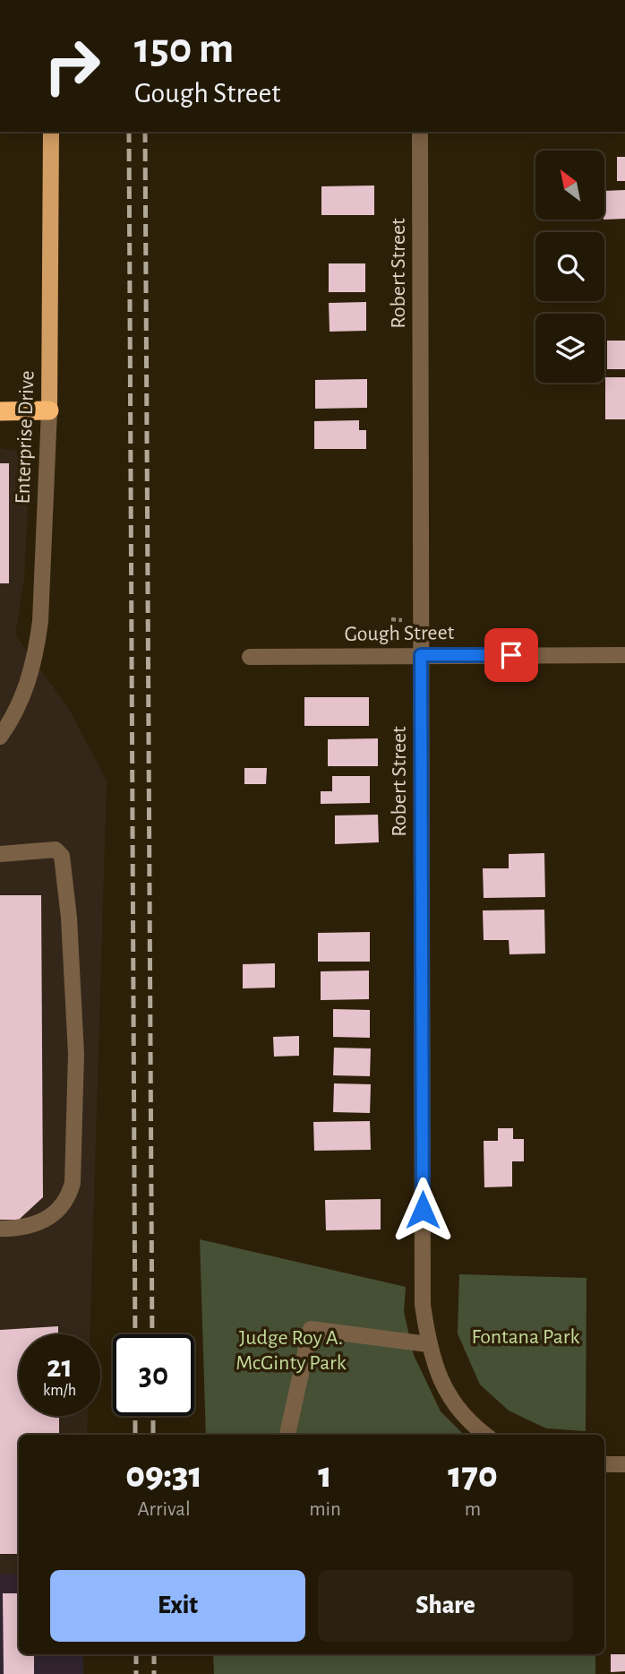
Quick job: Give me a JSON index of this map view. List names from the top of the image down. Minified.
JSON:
{"streets":{"main road":["Enterprise Drive"],"street":["Robert Street","Gough Street"]},"crossings":[["Robert Street","Gough Street"]],"parks":["Fontana Park","Judge Roy A. McGinty Park"],"north":"top left","page":{"turn":["150 m","Gough Street"],"speed":"21 km/h","limit":"30","eta":["09:31","Arrival","1","min","170","m"],"buttons":["Exit","Share"]}}
